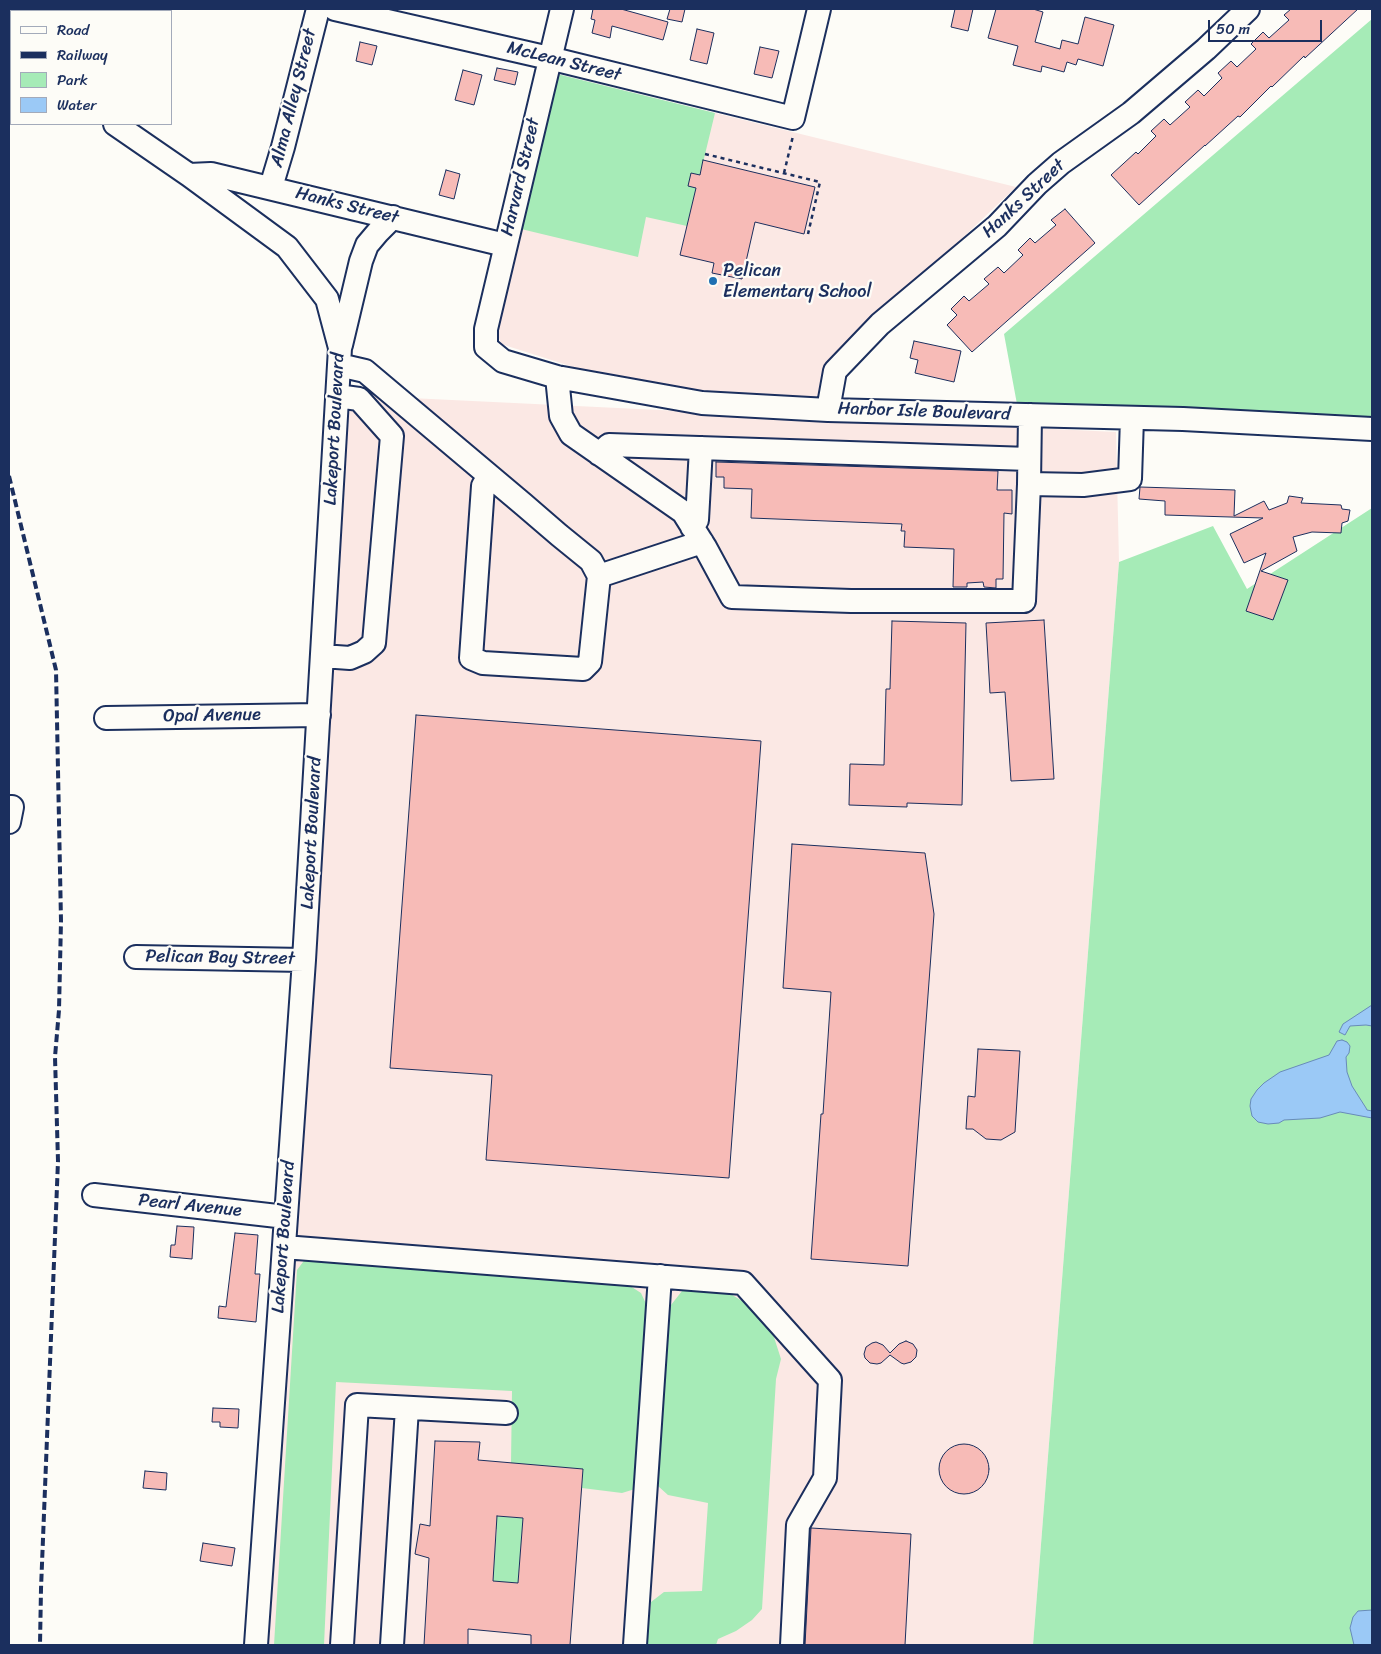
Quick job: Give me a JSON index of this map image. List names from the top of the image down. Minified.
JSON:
{"streets":{"street":["McLean Street","Alma Alley Street","Harvard Street","Hanks Street","Harbor Isle Boulevard","Lakeport Boulevard","Opal Avenue","Pelican Bay Street","Pearl Avenue"]},"crossings":[["McLean Street","Harvard Street"],["Alma Alley Street","Hanks Street"],["Harvard Street","Hanks Street"],["Harvard Street","Harbor Isle Boulevard"],["Hanks Street","Harbor Isle Boulevard"],["Hanks Street","Lakeport Boulevard"],["Lakeport Boulevard","Opal Avenue"],["Lakeport Boulevard","Pelican Bay Street"],["Lakeport Boulevard","Pearl Avenue"]],"places":["Pelican Elementary School"],"legend":["Road","Railway","Park","Water"],"scale_bar":"50 m"}
